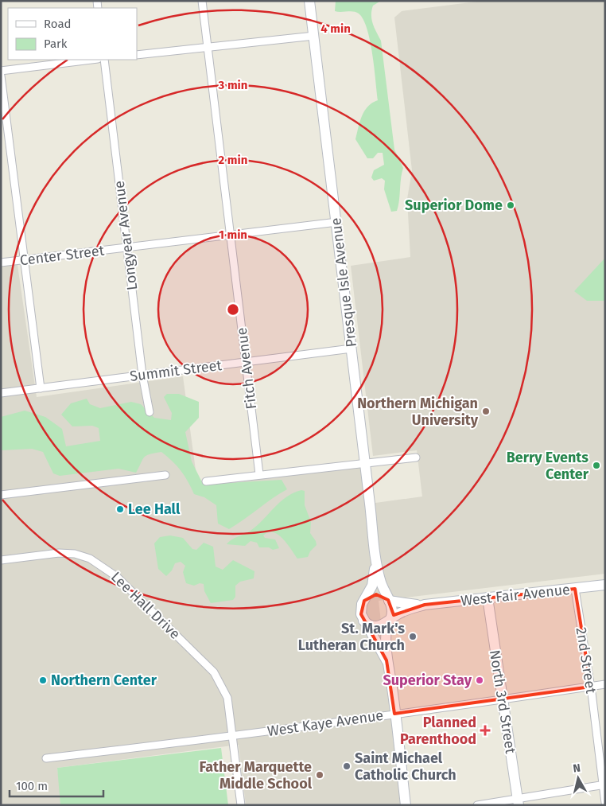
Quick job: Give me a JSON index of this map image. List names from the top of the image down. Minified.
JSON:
{"streets":{"main road":["Presque Isle Avenue","West Fair Avenue","North 3rd Street"],"street":["Longyear Avenue","Center Street","Fitch Avenue","Summit Street","Lee Hall Drive","2nd Street","West Kaye Avenue"]},"crossings":[["Longyear Avenue","Center Street"],["Longyear Avenue","Summit Street"],["Center Street","Presque Isle Avenue"],["Center Street","Fitch Avenue"],["Presque Isle Avenue","Summit Street"],["Presque Isle Avenue","West Fair Avenue"],["Presque Isle Avenue","West Kaye Avenue"],["Fitch Avenue","Summit Street"],["West Fair Avenue","2nd Street"],["West Fair Avenue","North 3rd Street"],["Lee Hall Drive","West Kaye Avenue"],["2nd Street","West Kaye Avenue"],["North 3rd Street","West Kaye Avenue"]],"places":{"other":["Superior Dome","Northern Michigan University","Berry Events Center","Lee Hall","St. Mark's Lutheran Church","Northern Center","Superior Stay","Saint Michael Catholic Church","Father Marquette Middle School"],"health":["Planned Parenthood"]},"legend":["Road","Park"],"scale_bar":"100 m","north":"top","rings":["4 min","3 min","2 min","1 min"]}
